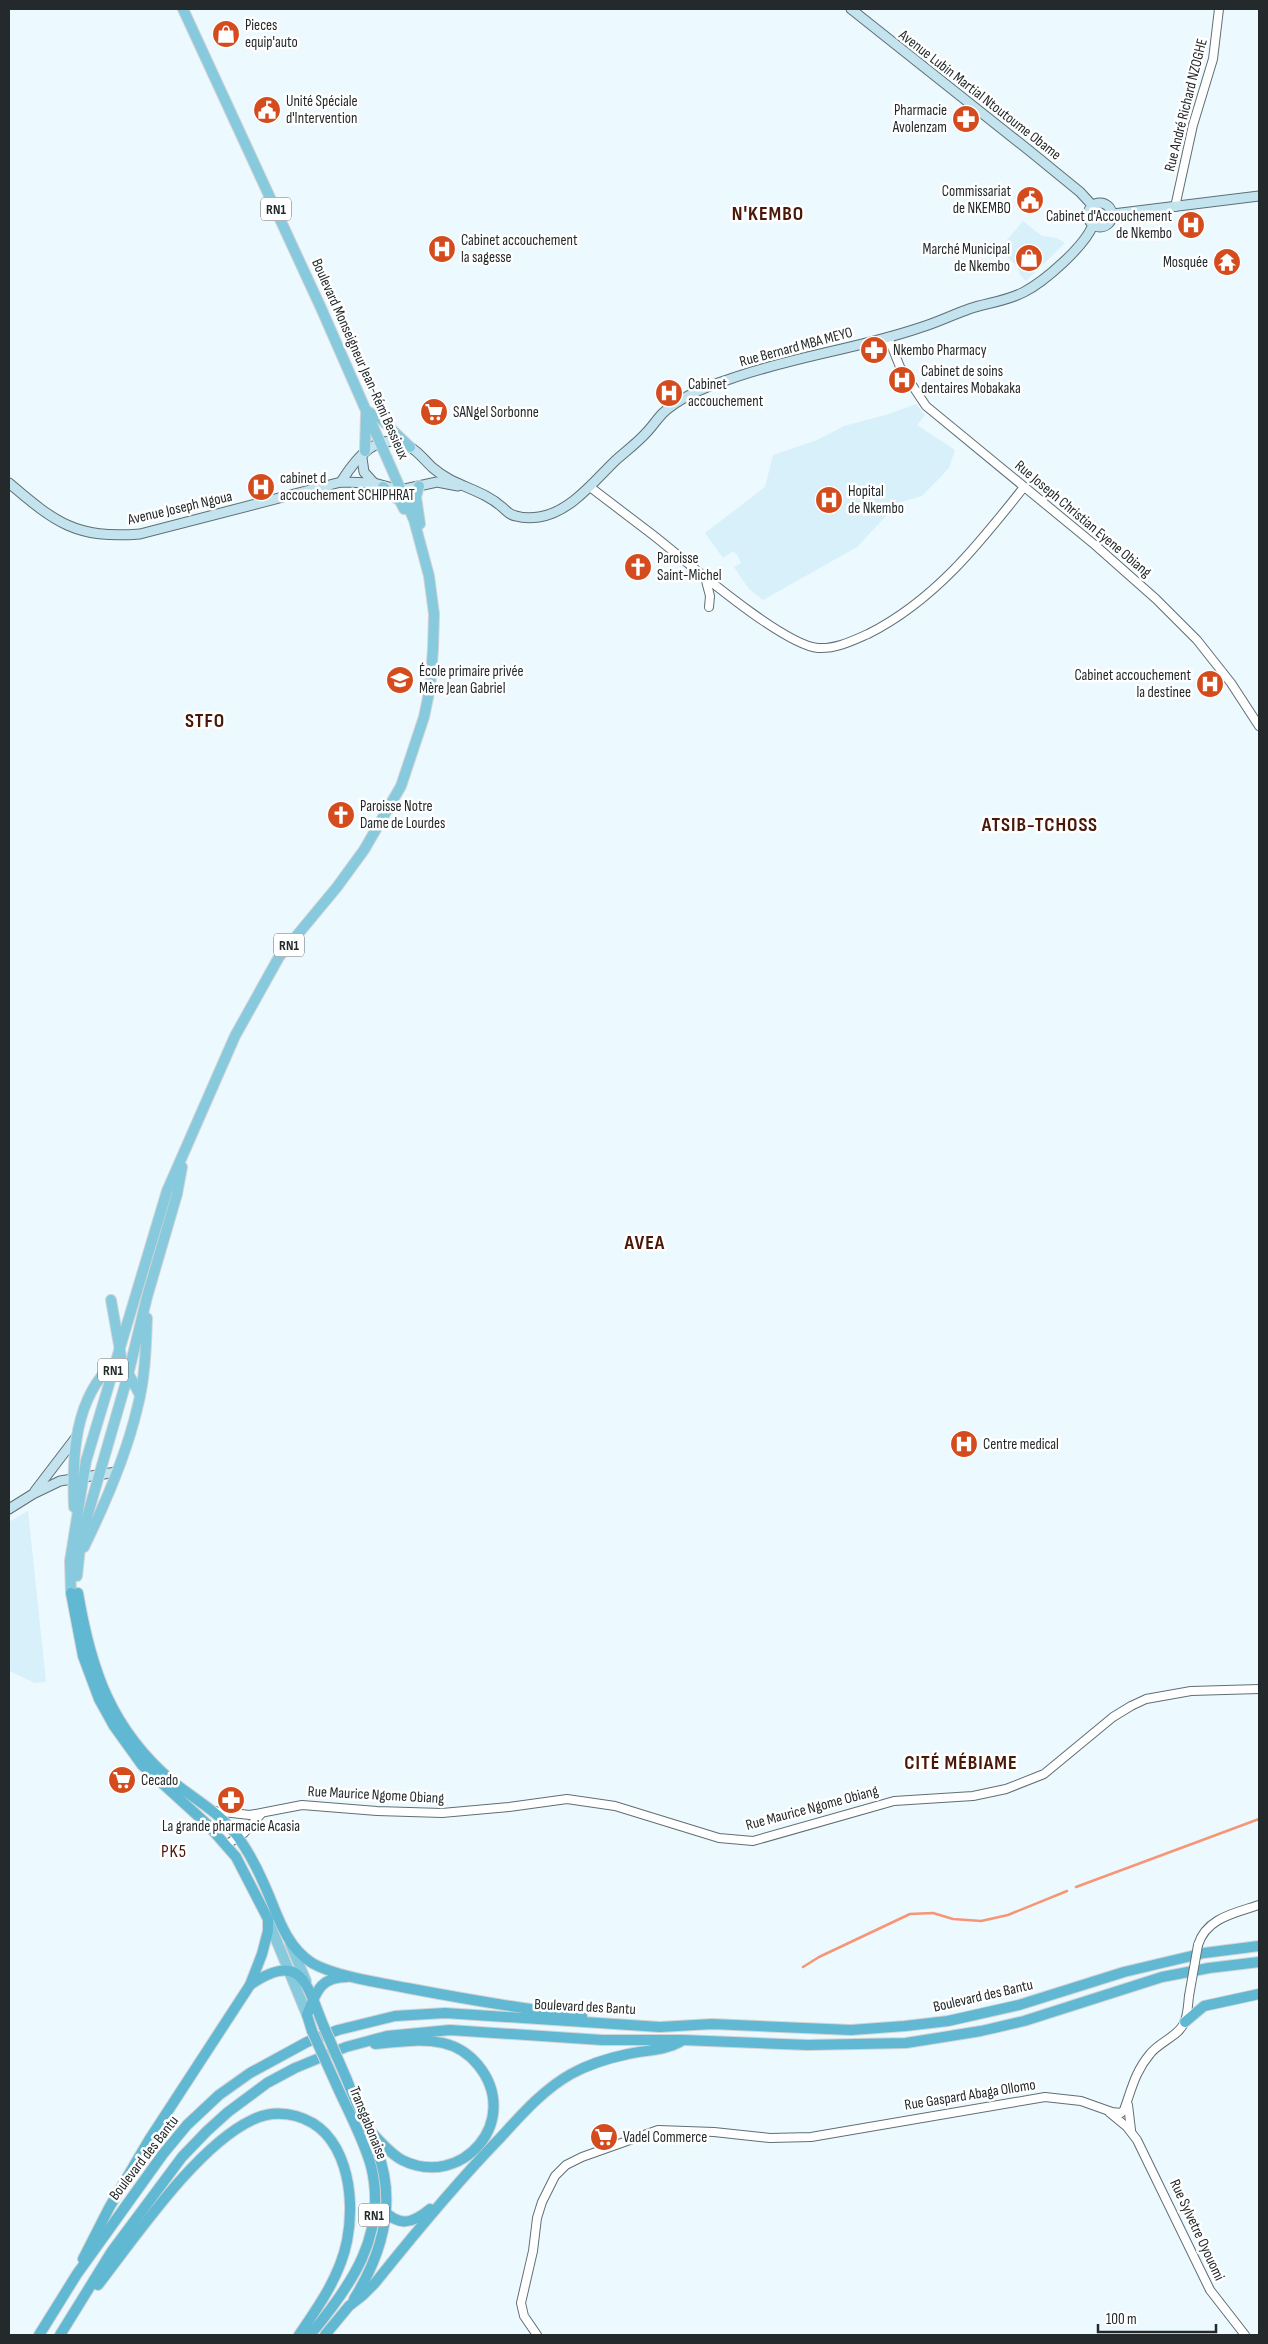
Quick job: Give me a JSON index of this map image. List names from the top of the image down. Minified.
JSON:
{"streets":{"highway":["RN1","Boulevard Monseigneur Jean-Rémi Bessieux","Boulevard des Bantu","Transgabonaise"],"main road":["Avenue Lubin Martial Ntoutoume Obame","Rue Bernard MBA MEYO","Avenue Joseph Ngoua"],"street":["Rue André Richard NZOGHE","Rue Joseph Christian Eyene Obiang","Rue Maurice Ngome Obiang","Rue Gaspard Abaga Ollomo","Rue Sylvetre Oyouomi"]},"crossings":[["Avenue Lubin Martial Ntoutoume Obame","Rue Bernard MBA MEYO"],["RN1","Boulevard Monseigneur Jean-Rémi Bessieux"],["RN1","Transgabonaise"],["Rue Bernard MBA MEYO","Rue Joseph Christian Eyene Obiang"],["Boulevard Monseigneur Jean-Rémi Bessieux","Avenue Joseph Ngoua"],["Boulevard Monseigneur Jean-Rémi Bessieux","Rue Maurice Ngome Obiang"],["Boulevard Monseigneur Jean-Rémi Bessieux","Transgabonaise"],["Rue Gaspard Abaga Ollomo","Rue Sylvetre Oyouomi"]],"districts":["N'KEMBO","STFO","ATSIB-TCHOSS","AVEA","CITÉ MÉBIAME","PK5"],"places":{"shop":["Pieces equip'auto","Marché Municipal de Nkembo"],"public building":["Unité Spéciale d'Intervention","Commissariat de NKEMBO"],"pharmacy":["Pharmacie Avolenzam","Nkembo Pharmacy","La grande pharmacie Acasia"],"hospital":["Cabinet d'Accouchement de Nkembo","Cabinet accouchement la sagesse","Cabinet de soins dentaires Mobakaka","Cabinet accouchement","cabinet d accouchement SCHIPHRAT","Hopital de Nkembo","Cabinet accouchement la destinee","Centre medical"],"temple":["Mosquée"],"supermarket":["SANgel Sorbonne","Cecado","Vadel Commerce"],"church":["Paroisse Saint-Michel","Paroisse Notre Dame de Lourdes"],"school or university":["École primaire privée Mère Jean Gabriel"]},"scale_bar":"100 m"}
